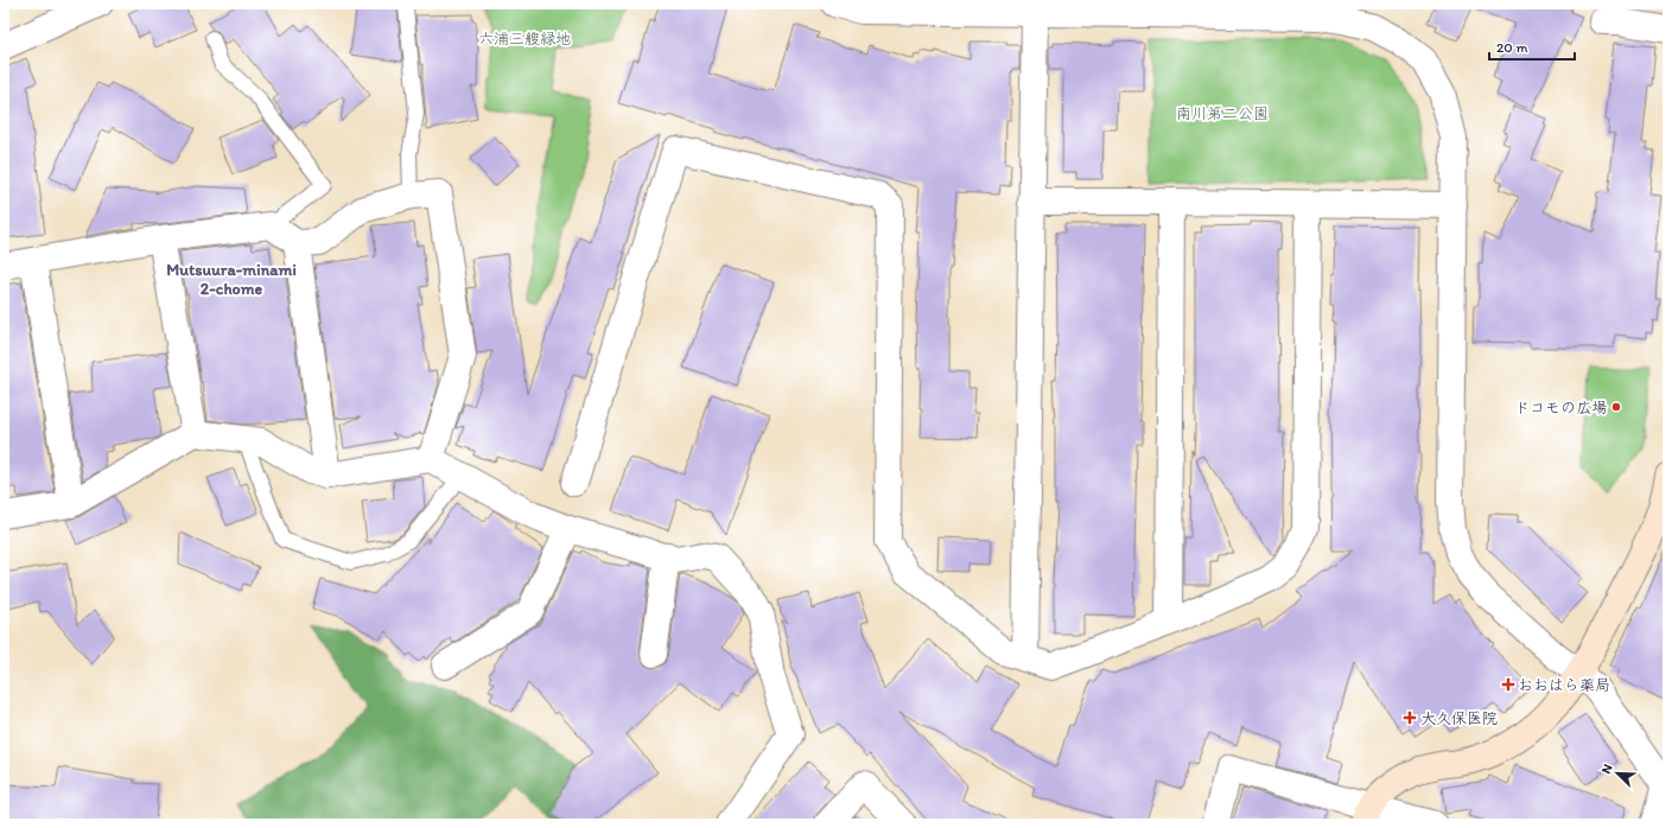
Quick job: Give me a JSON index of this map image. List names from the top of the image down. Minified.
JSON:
{"districts":["Mutsuura-minami 2-chome"],"parks":["六浦三艘緑地","南川第二公園"],"places":{"other":["ドコモの広場"],"health":["おおはら薬局","大久保医院"]},"scale_bar":"20 m","north":"top left"}
